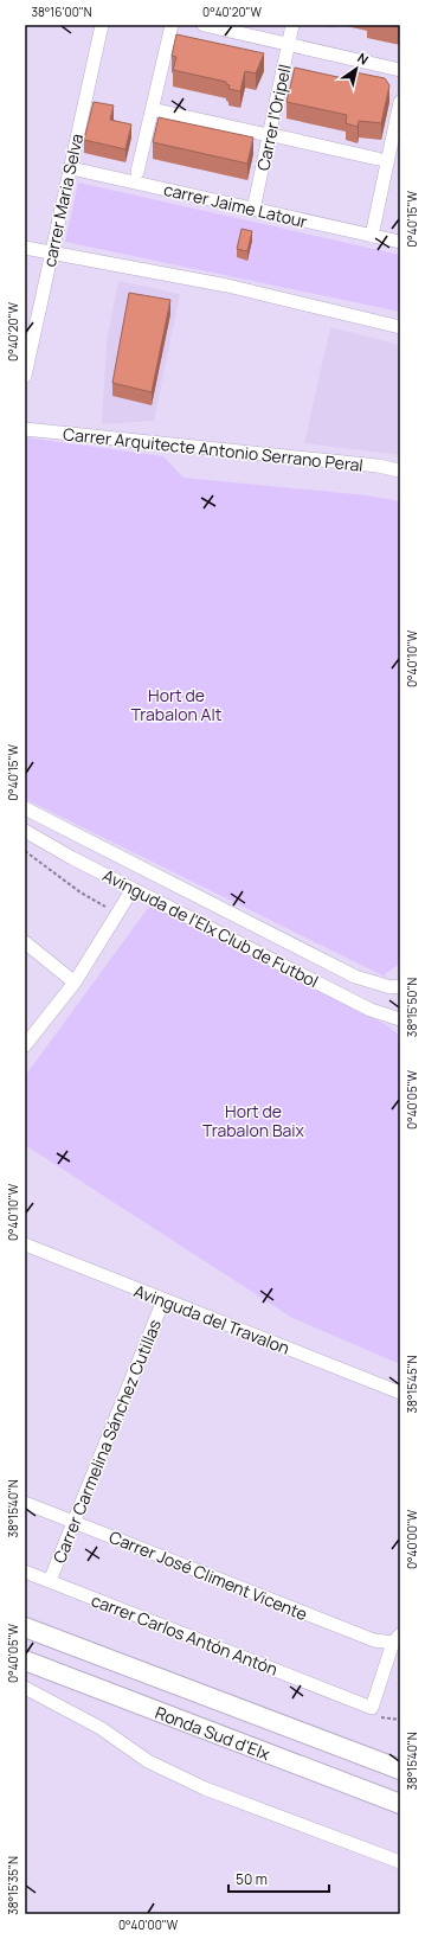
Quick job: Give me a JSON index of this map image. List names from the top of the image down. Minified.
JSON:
{"streets":{"highway":["Ronda Sud d'Elx"],"street":["Carrer l'Oripell","carrer Maria Selva","carrer Jaime Latour","Carrer Arquitecte Antonio Serrano Peral","Avinguda de l'Elx Club de Futbol","Avinguda del Travalon","Carrer Carmelina Sánchez Cutillas","Carrer José Climent Vicente","carrer Carlos Antón Antón"]},"crossings":[["Carrer l'Oripell","carrer Jaime Latour"],["carrer Maria Selva","carrer Jaime Latour"],["Avinguda del Travalon","Carrer Carmelina Sánchez Cutillas"],["Carrer Carmelina Sánchez Cutillas","Carrer José Climent Vicente"],["Carrer Carmelina Sánchez Cutillas","carrer Carlos Antón Antón"],["Carrer José Climent Vicente","carrer Carlos Antón Antón"]],"parks":["Hort de Trabalon Alt","Hort de Trabalon Baix"],"scale_bar":"50 m","north":"top right","coordinates":["38°16'00\"N","0°40'20\"W","0°40'15\"W","0°40'10\"W","38°15'50\"N","0°40'05\"W","38°15'45\"N","38°15'40\"N","0°40'00\"W","38°15'35\"N"]}
